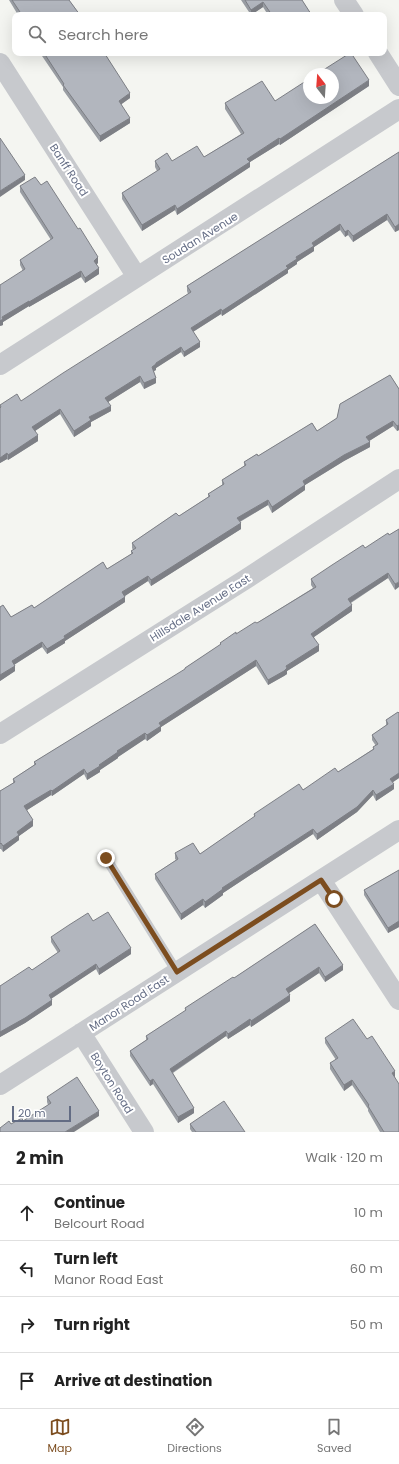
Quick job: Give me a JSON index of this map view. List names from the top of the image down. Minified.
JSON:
{"streets":{"street":["Banff Road","Soudan Avenue","Hillsdale Avenue East","Manor Road East","Boyton Road"]},"crossings":[["Banff Road","Soudan Avenue"],["Manor Road East","Boyton Road"]],"scale_bar":"20 m","north":"top","page":{"search":"Search here","scale":"20 m","heading":["2 min","Walk · 120 m"],"list":[["Continue","Belcourt Road","10 m"],["Turn left","Manor Road East","60 m"],["Turn right","50 m"],"Arrive at destination"],"nav":["Map","Directions","Saved"]}}
